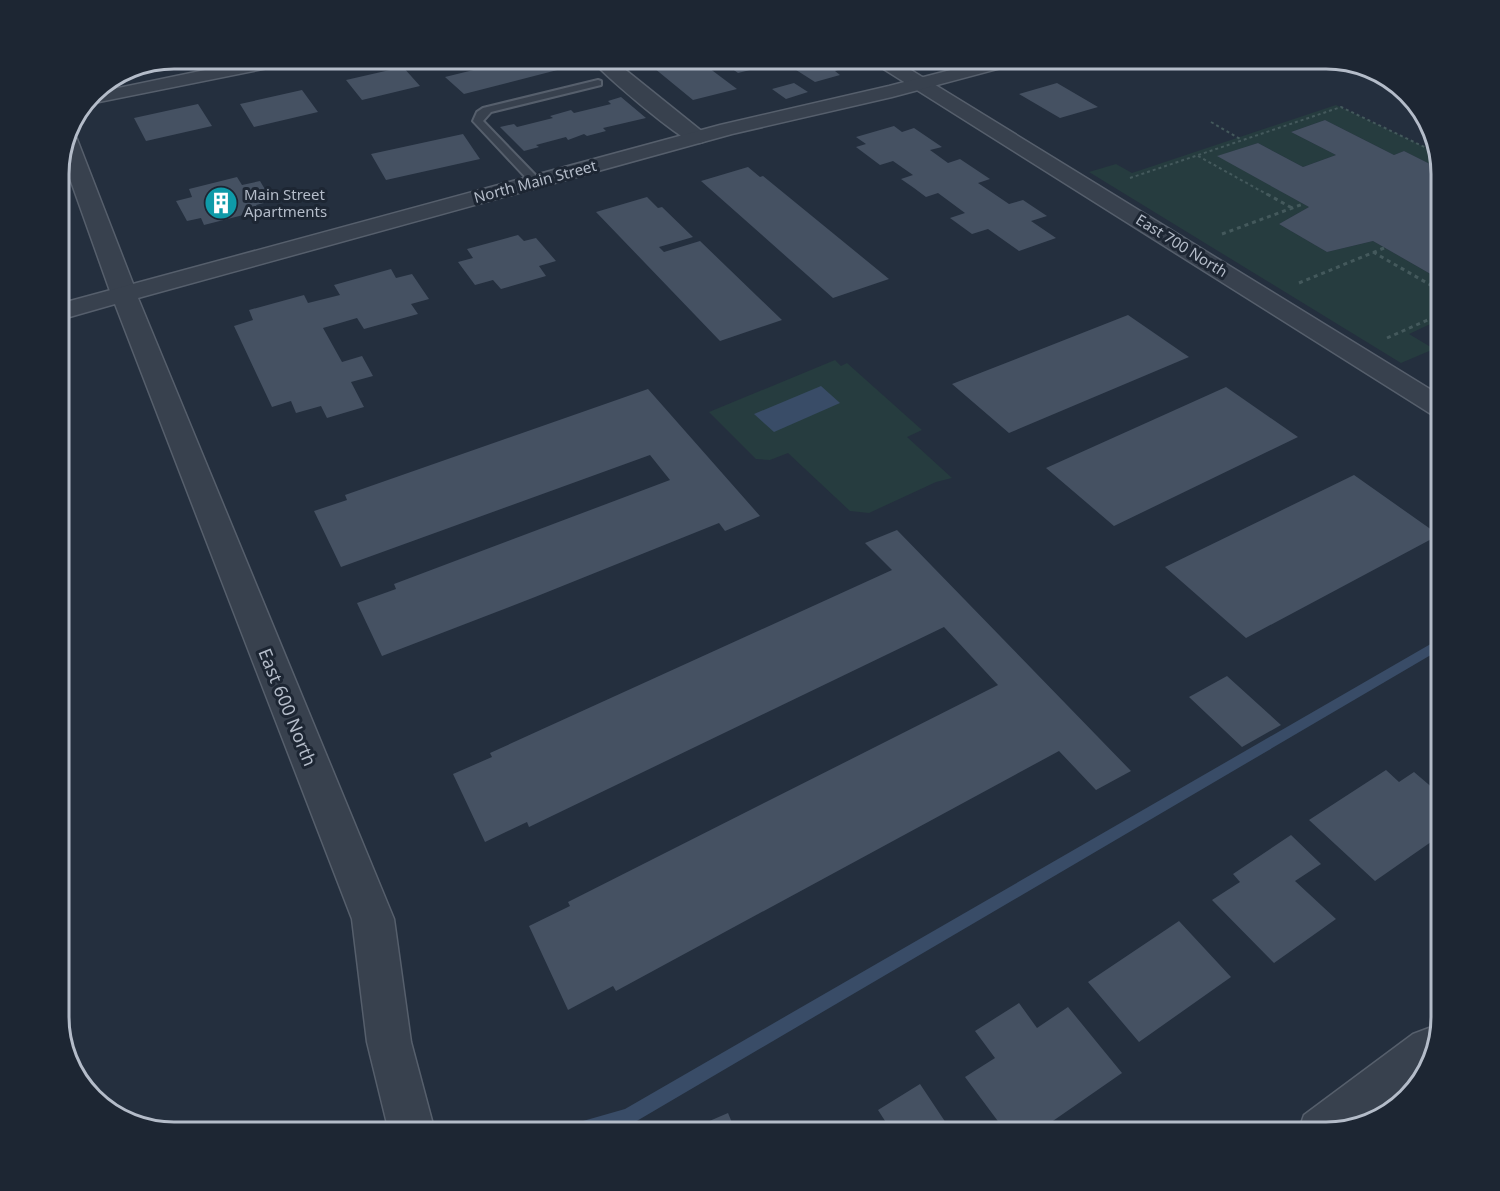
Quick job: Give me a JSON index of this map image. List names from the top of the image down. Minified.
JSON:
{"streets":{"street":["North Main Street","East 700 North","East 600 North"]},"crossings":[["North Main Street","East 700 North"],["North Main Street","East 600 North"]],"places":{"building":["Main Street Apartments"]}}
